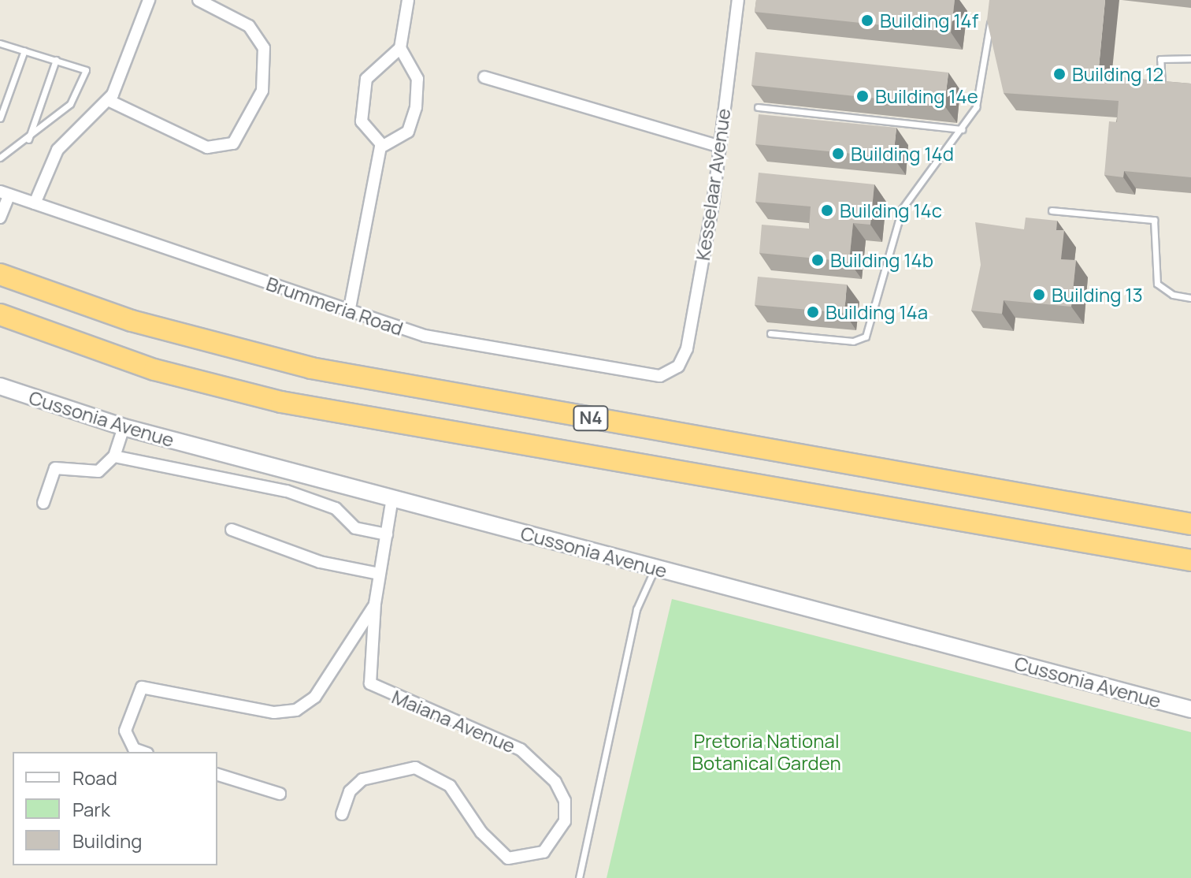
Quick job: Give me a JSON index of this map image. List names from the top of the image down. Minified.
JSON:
{"streets":{"highway":["N4"],"main road":["Cussonia Avenue"],"street":["Kesselaar Avenue","Brummeria Road","Maiana Avenue"]},"crossings":[["Kesselaar Avenue","Brummeria Road"],["Cussonia Avenue","Maiana Avenue"]],"parks":["Pretoria National Botanical Garden"],"places":["Building 14f","Building 12","Building 14e","Building 14d","Building 14c","Building 14b","Building 13","Building 14a"],"legend":["Road","Park","Building"]}
